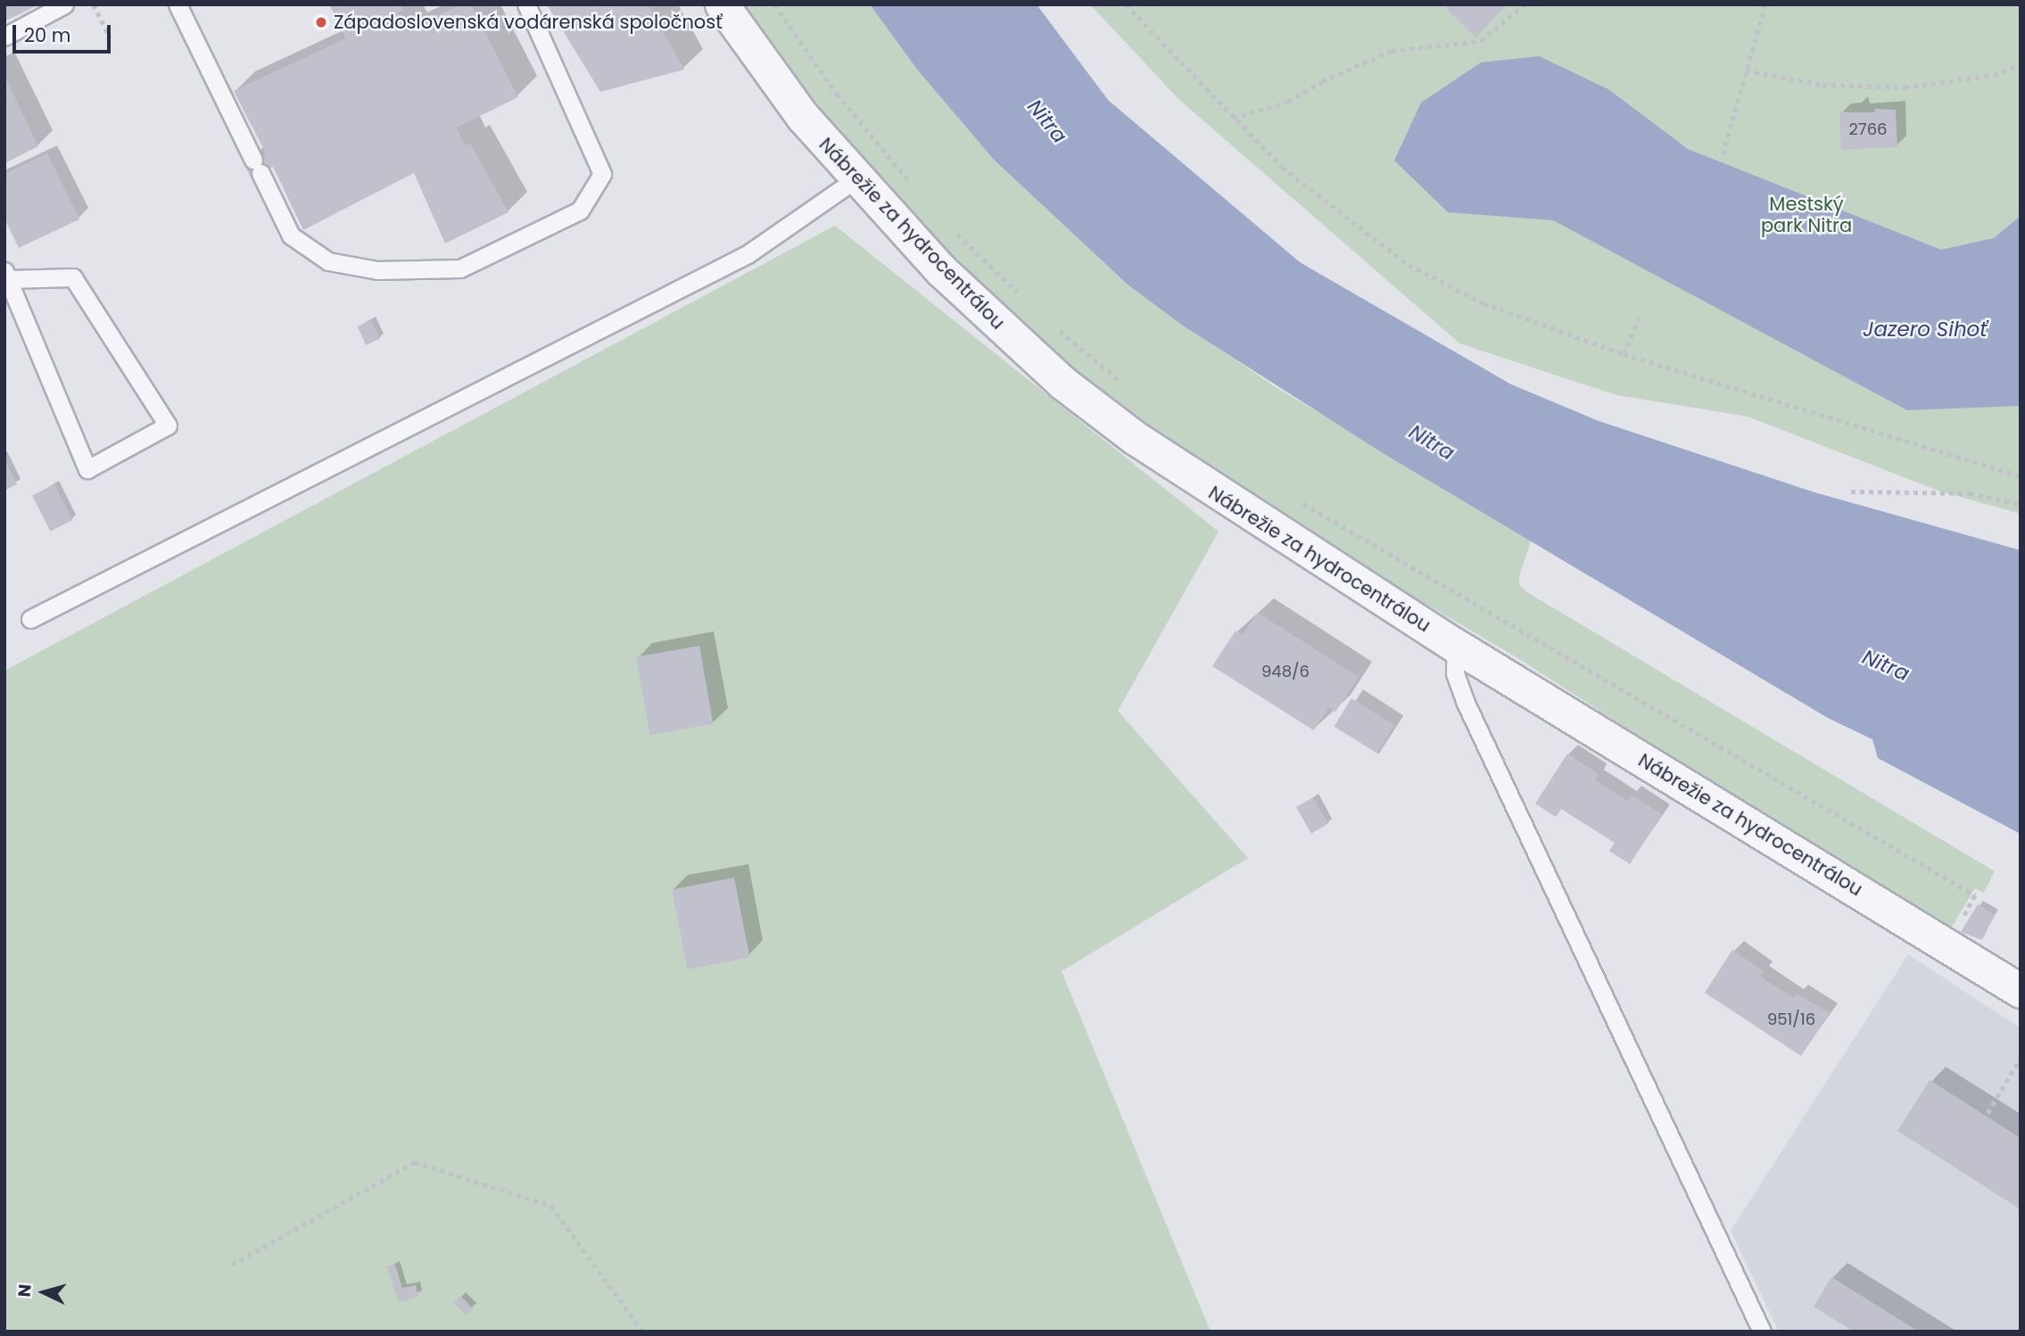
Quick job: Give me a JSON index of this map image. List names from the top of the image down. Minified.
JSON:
{"streets":{"street":["Nábrežie za hydrocentrálou"]},"water":["Nitra","Jazero Sihoť"],"parks":["Mestský park Nitra"],"places":["Západoslovenská vodárenská spoločnosť"],"house_numbers":["2766","948/6","951/16"],"scale_bar":"20 m","north":"left"}
